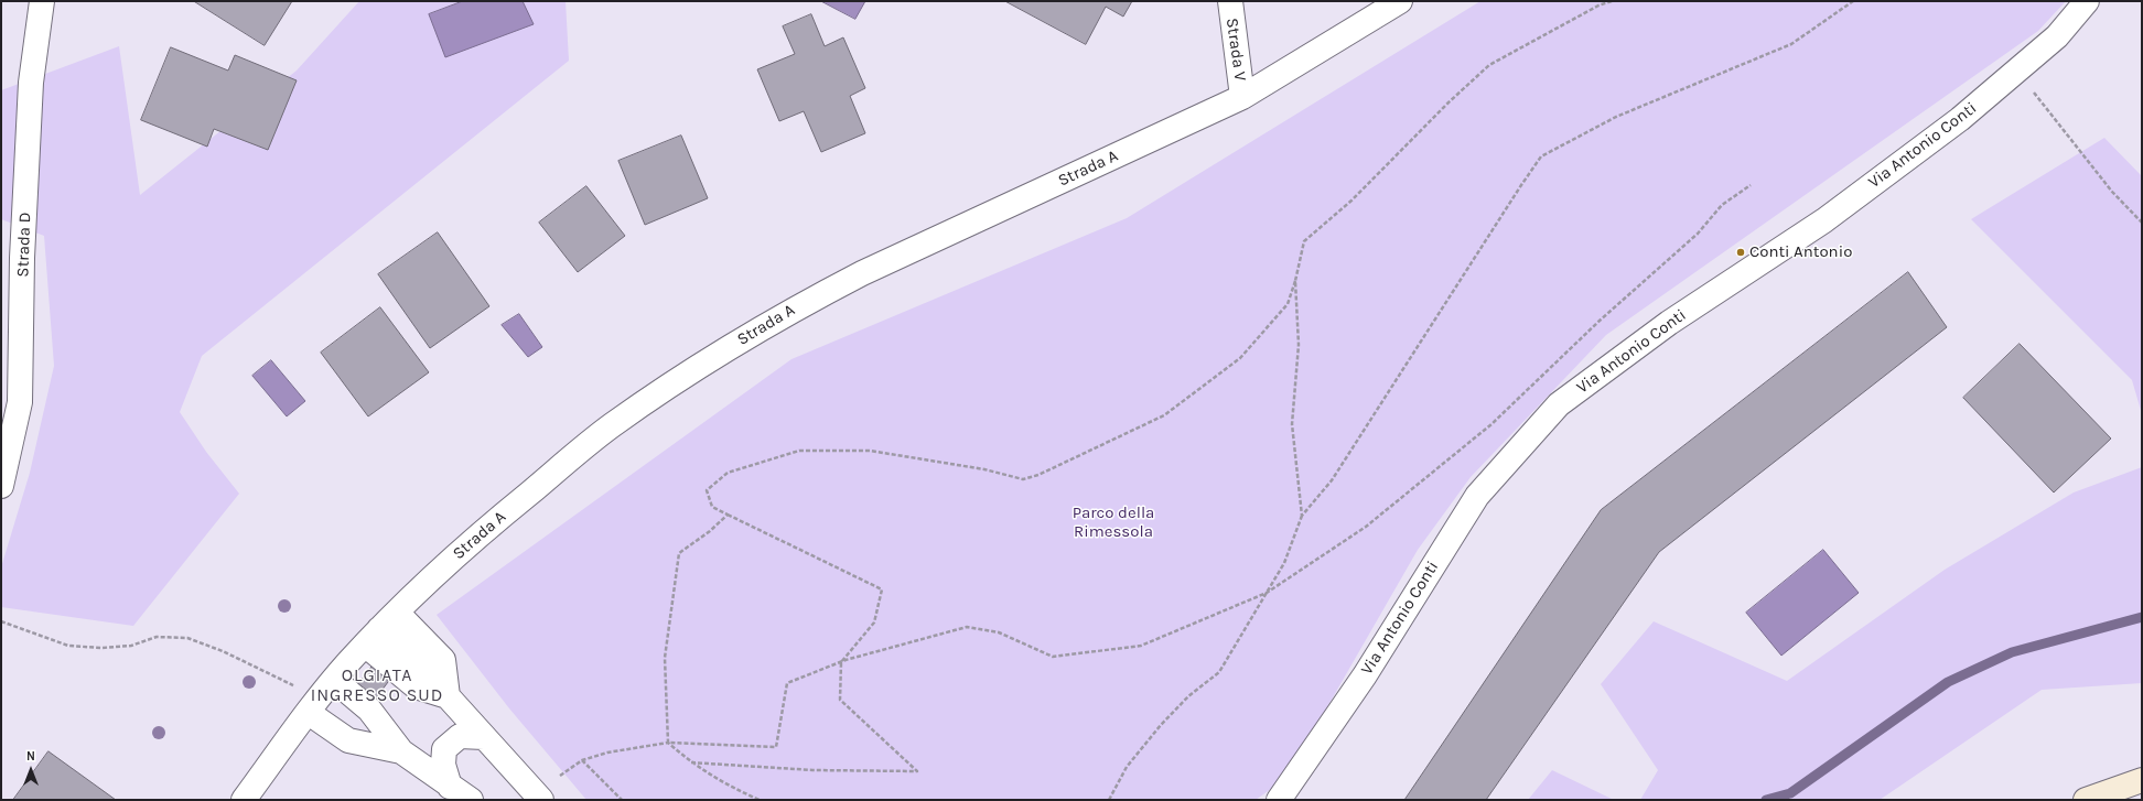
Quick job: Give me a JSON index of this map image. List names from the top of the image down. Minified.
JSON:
{"streets":{"street":["Strada V","Via Antonio Conti","Strada A","Strada D"]},"crossings":[["Strada V","Strada A"]],"districts":["OLGIATA INGRESSO SUD"],"parks":["Parco della Rimessola"],"places":["Conti Antonio"],"north":"top"}
